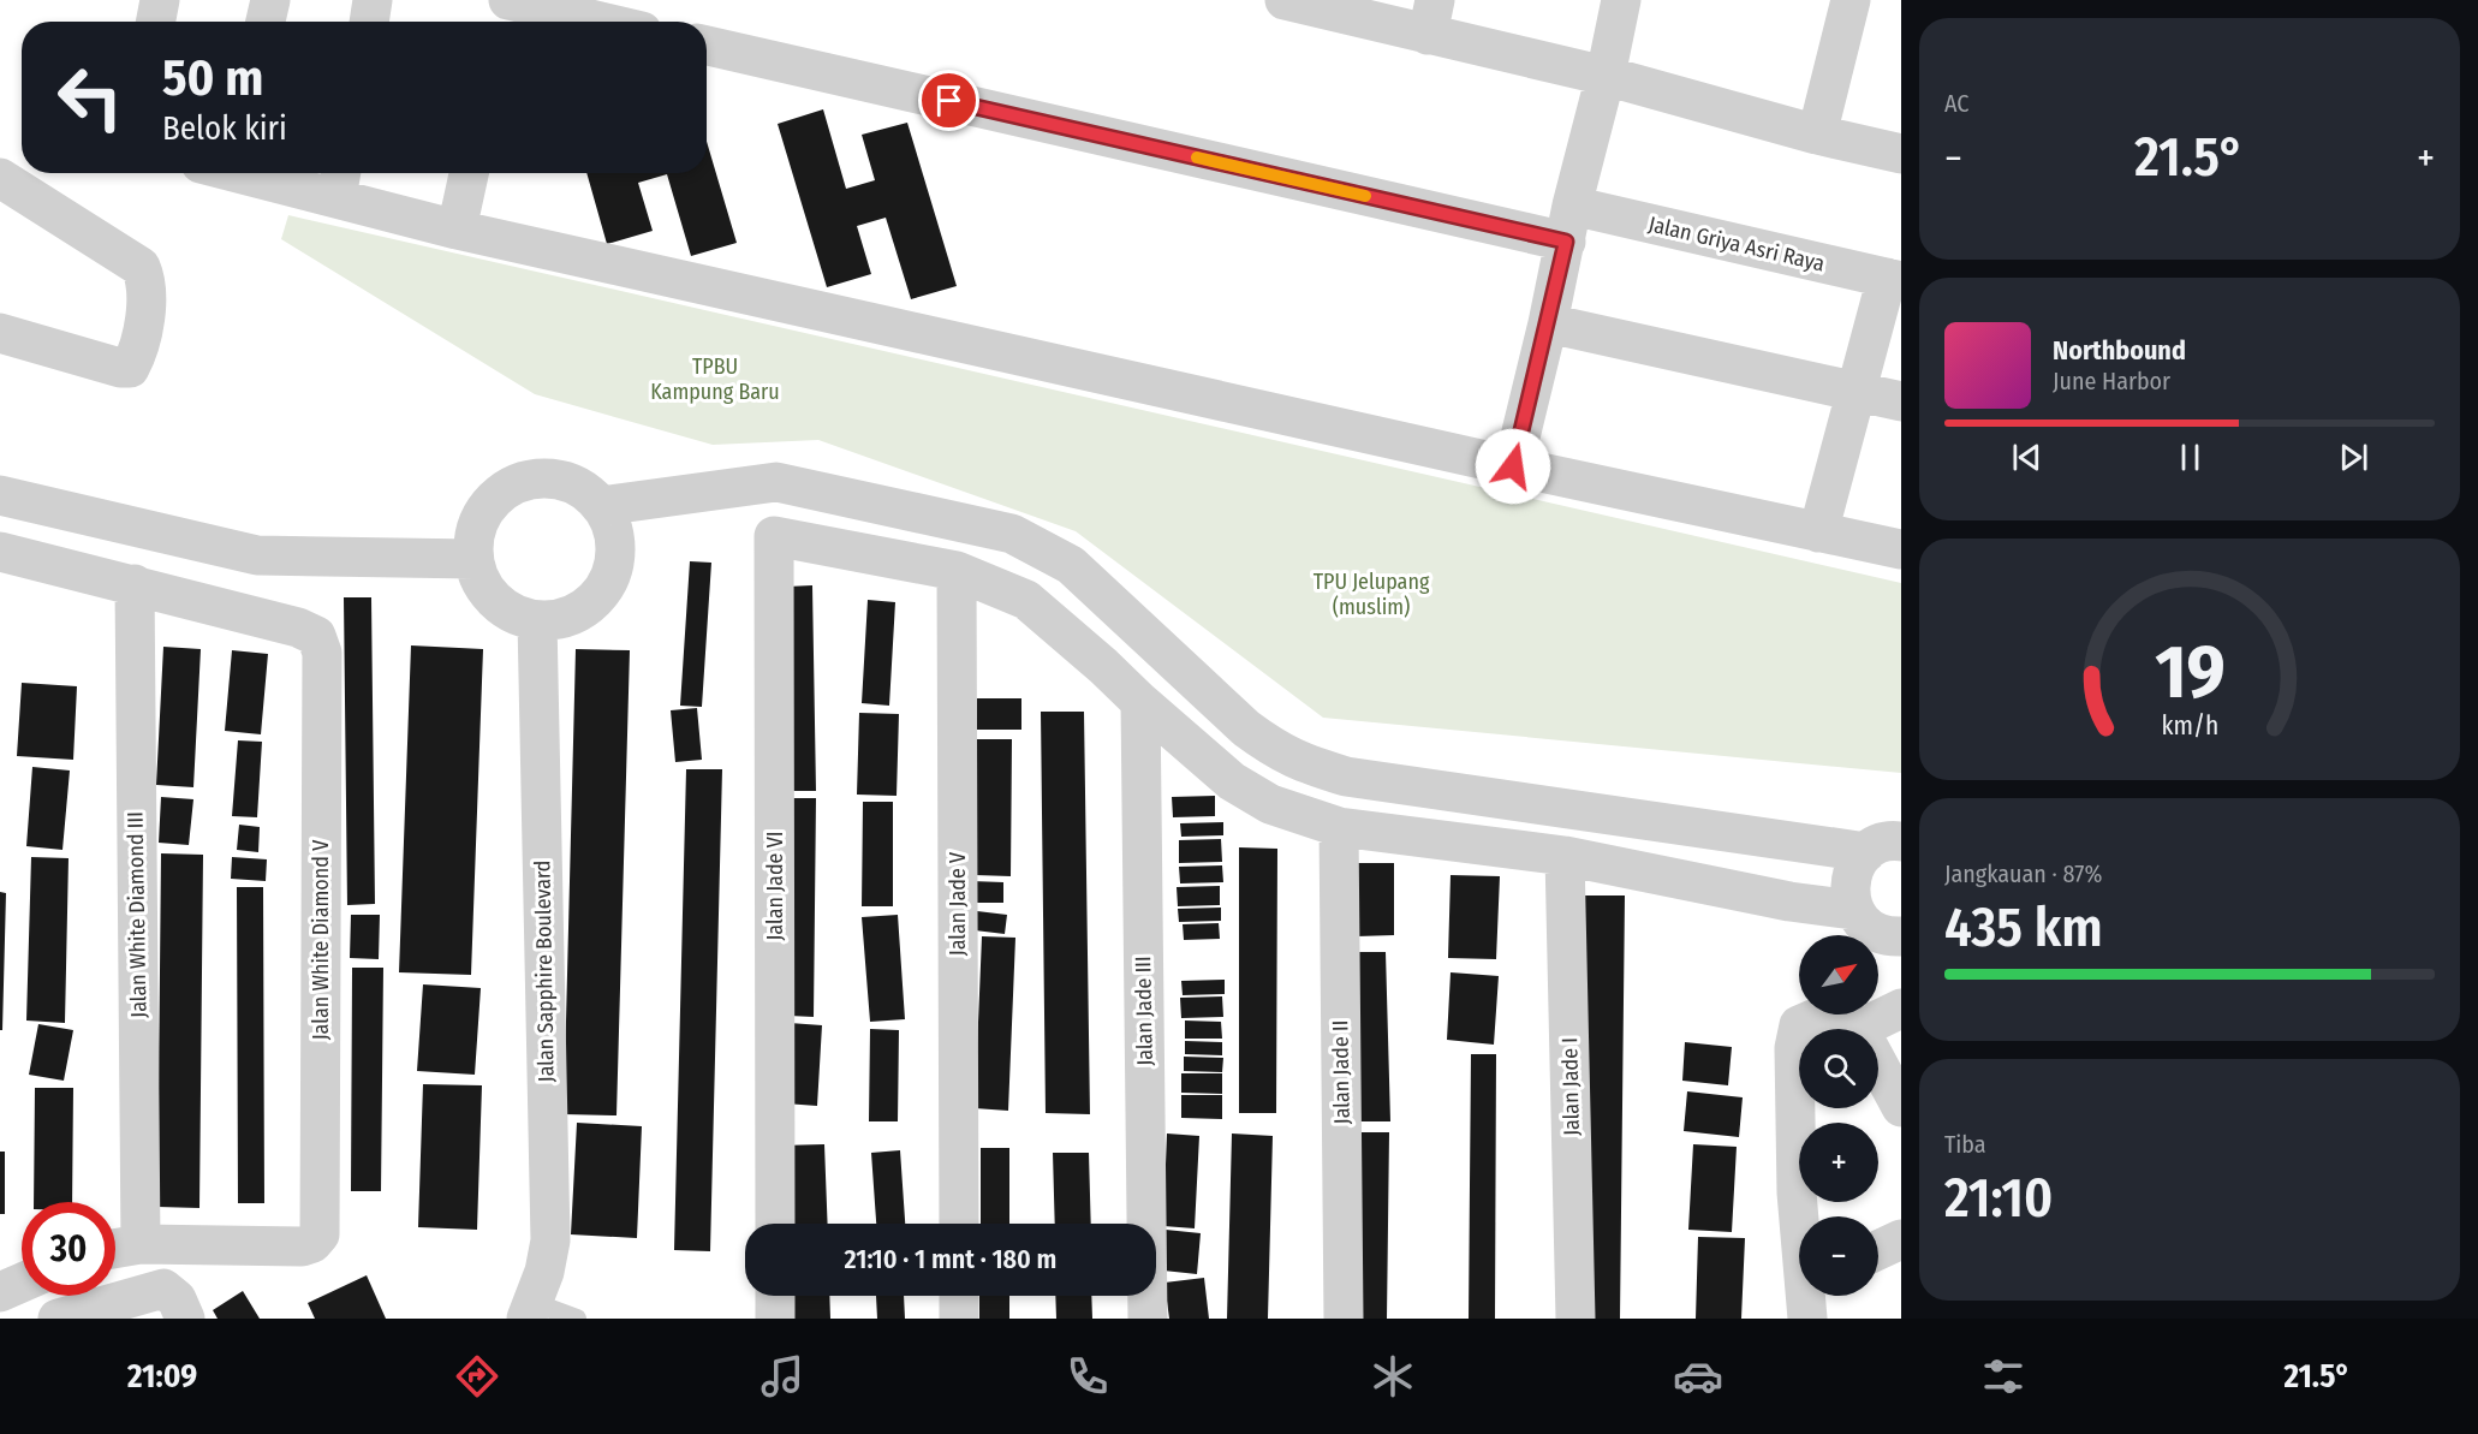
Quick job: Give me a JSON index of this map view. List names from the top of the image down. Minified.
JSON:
{"streets":{"street":["Jalan Griya Asri Raya","Jalan Jade VI","Jalan Jade V","Jalan White Diamond III","Jalan White Diamond V","Jalan Sapphire Boulevard","Jalan Jade III","Jalan Jade II","Jalan Jade I"]},"crossings":[["Jalan Jade VI","Jalan Jade V"],["Jalan White Diamond III","Jalan White Diamond V"]],"parks":["TPBU Kampung Baru","TPU Jelupang (muslim)"],"north":"top right","page":{"tile":["AC",["Jangkauan · 87%","435 km"],["Tiba","21:10"]],"turn":["50 m","Belok kiri"],"heat":["−","21.5°","+"],"song":["Northbound","June Harbor"],"map_buttons":["+","−"],"limit":"30","trip":"21:10 · 1 mnt · 180 m","tabs":["21:09","21.5°"],"gauge":["19","km/h"]}}
